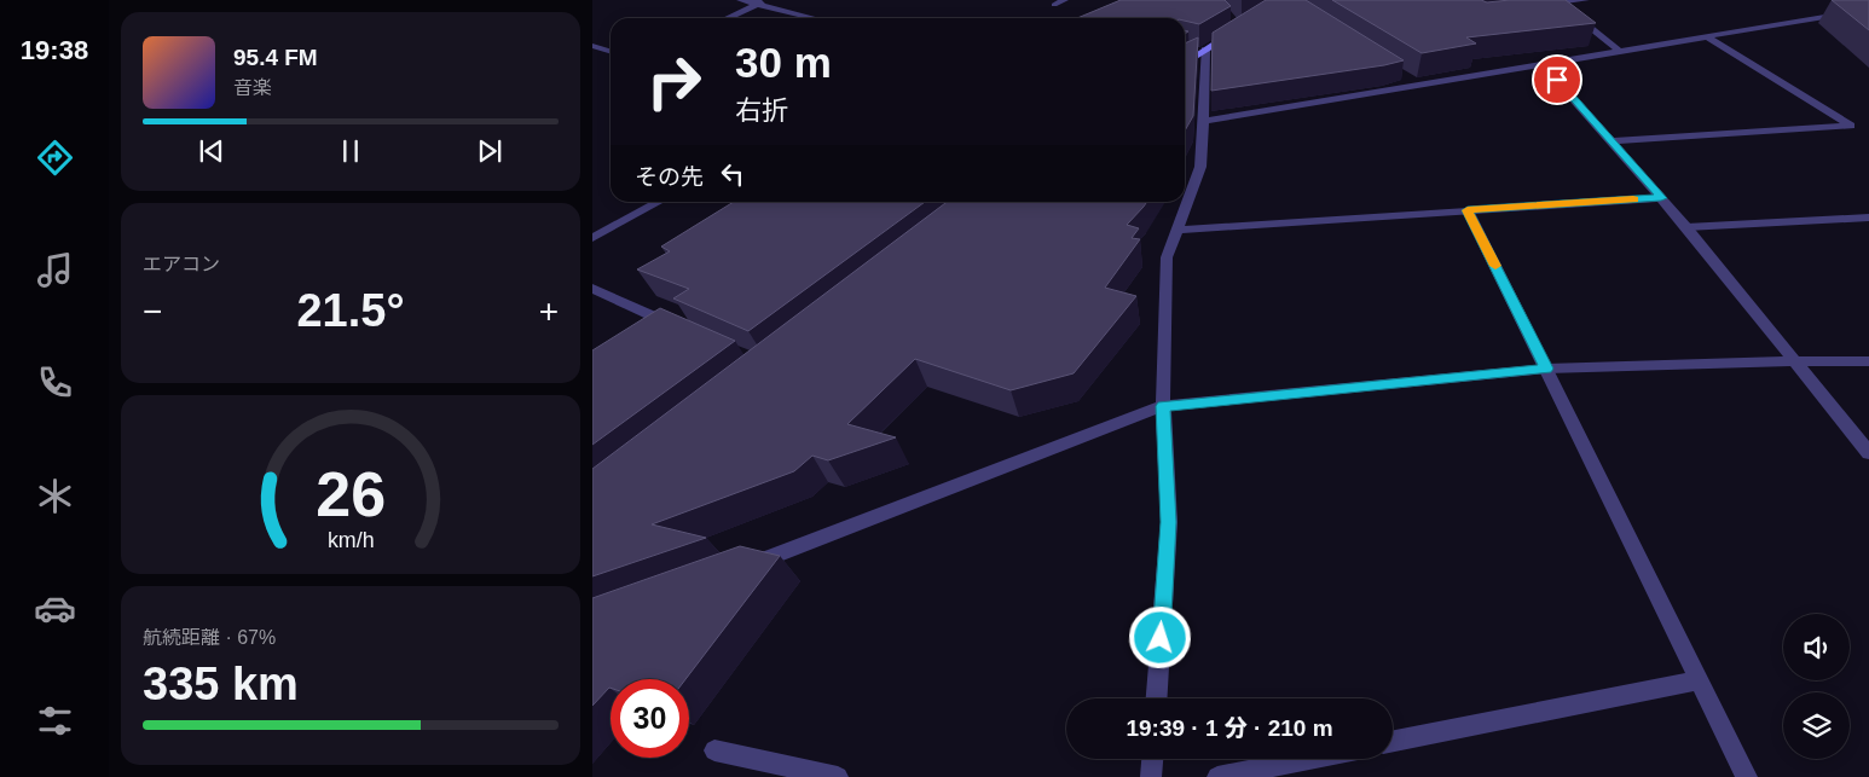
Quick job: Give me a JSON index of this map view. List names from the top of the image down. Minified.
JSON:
{"page":{"tabs":"19:38","turn":["30 m","右折"],"song":["95.4 FM","音楽"],"then":"その先","tile":["エアコン",["航続距離 · 67%","335 km"]],"heat":["−","21.5°","+"],"limit":"30","trip":"19:39 · 1 分 · 210 m","gauge":["26","km/h"]}}
